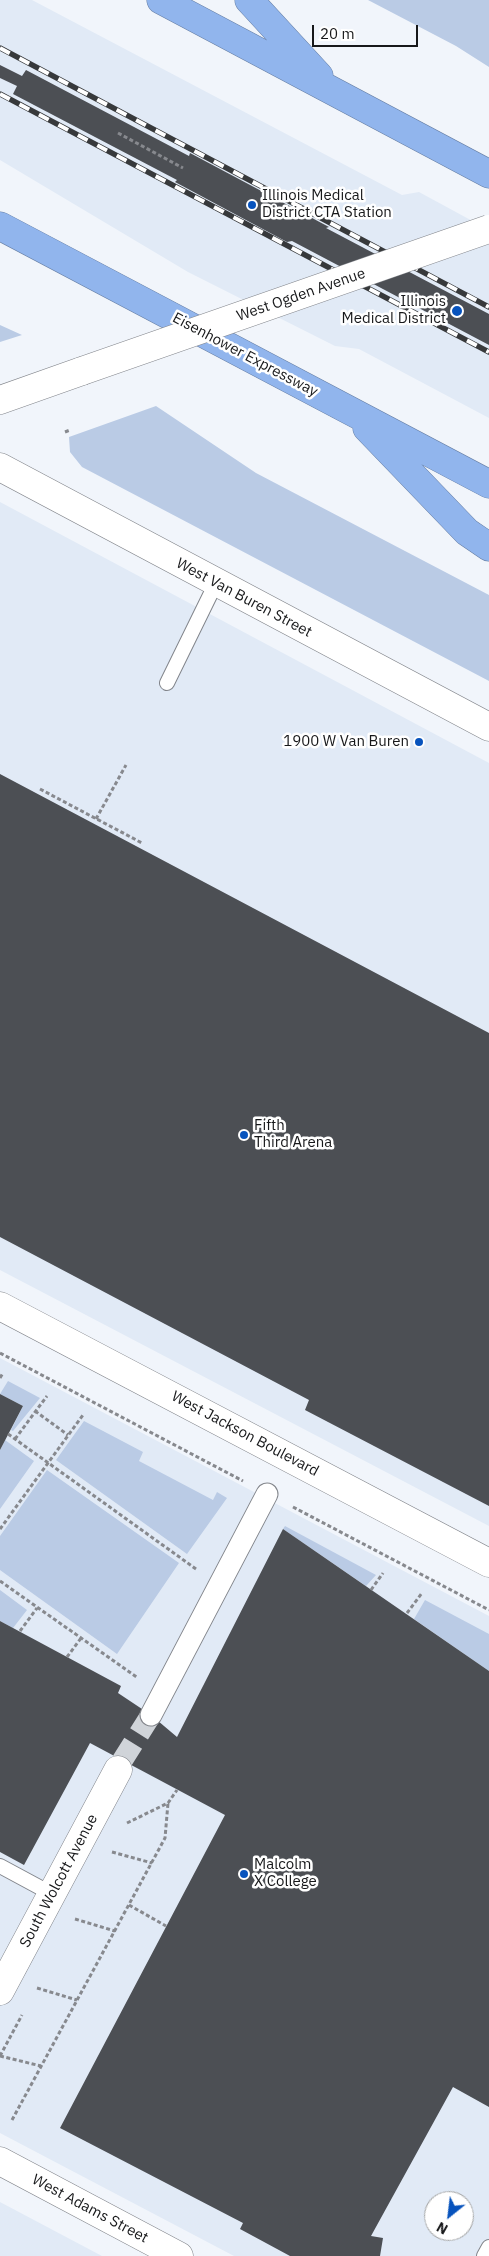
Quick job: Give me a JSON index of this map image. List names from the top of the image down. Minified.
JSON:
{"streets":{"highway":["Eisenhower Expressway"],"street":["West Ogden Avenue","West Van Buren Street","West Jackson Boulevard","South Wolcott Avenue","West Adams Street"]},"places":["Illinois Medical District CTA Station","Illinois Medical District","1900 W Van Buren","Fifth Third Arena","Malcolm X College"],"scale_bar":"20 m","north":"bottom left"}
